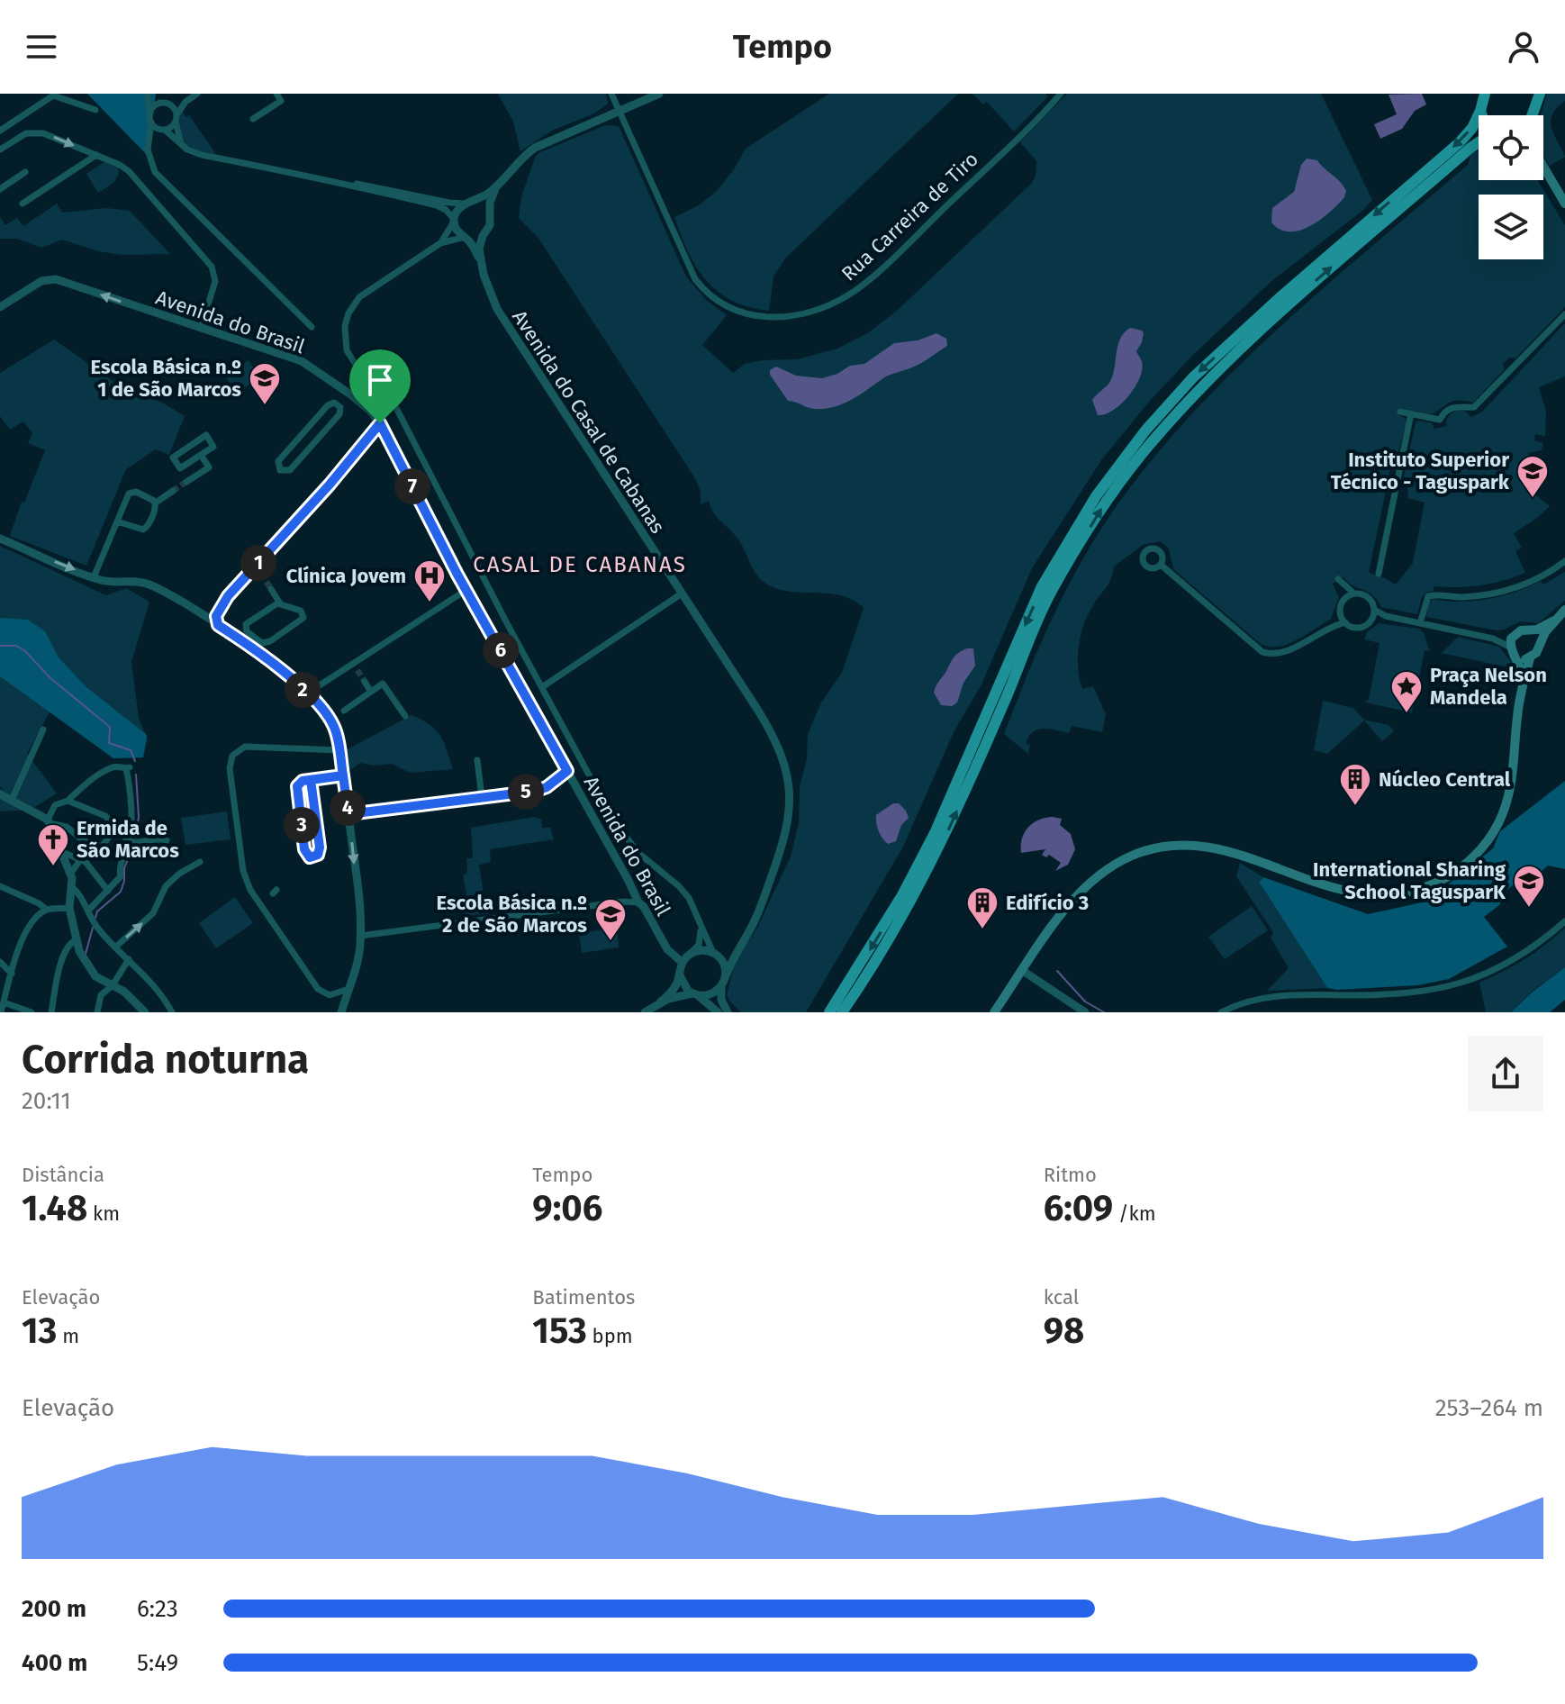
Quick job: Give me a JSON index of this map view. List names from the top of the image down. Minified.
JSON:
{"streets":{"street":["Rua Carreira de Tiro","Avenida do Brasil","Avenida do Casal de Cabanas"]},"crossings":[["Rua Carreira de Tiro","Avenida do Casal de Cabanas"],["Avenida do Brasil","Avenida do Casal de Cabanas"]],"districts":["CASAL DE CABANAS"],"places":{"school or university":["Escola Básica n.º 1 de São Marcos","Instituto Superior Técnico - Taguspark","International Sharing School TagusparK","Escola Básica n.º 2 de São Marcos"],"hospital":["Clínica Jovem"],"place":["Praça Nelson Mandela"],"building":["Núcleo Central","Edifício 3"],"church":["Ermida de São Marcos"]},"page":{"header":"Tempo","pins":["7","1","6","2","5","4","3"],"heading":["Corrida noturna","20:11"],"stats":[["Distância","1.48 km"],["Tempo","9:06"],["Ritmo","6:09 /km"],["Elevação","13 m"],["Batimentos","153 bpm"],["kcal","98"]],"chart":["Elevação","253–264 m"],"list":[{"name":"200 m","note":"6:23"},{"name":"400 m","note":"5:49"}]}}
